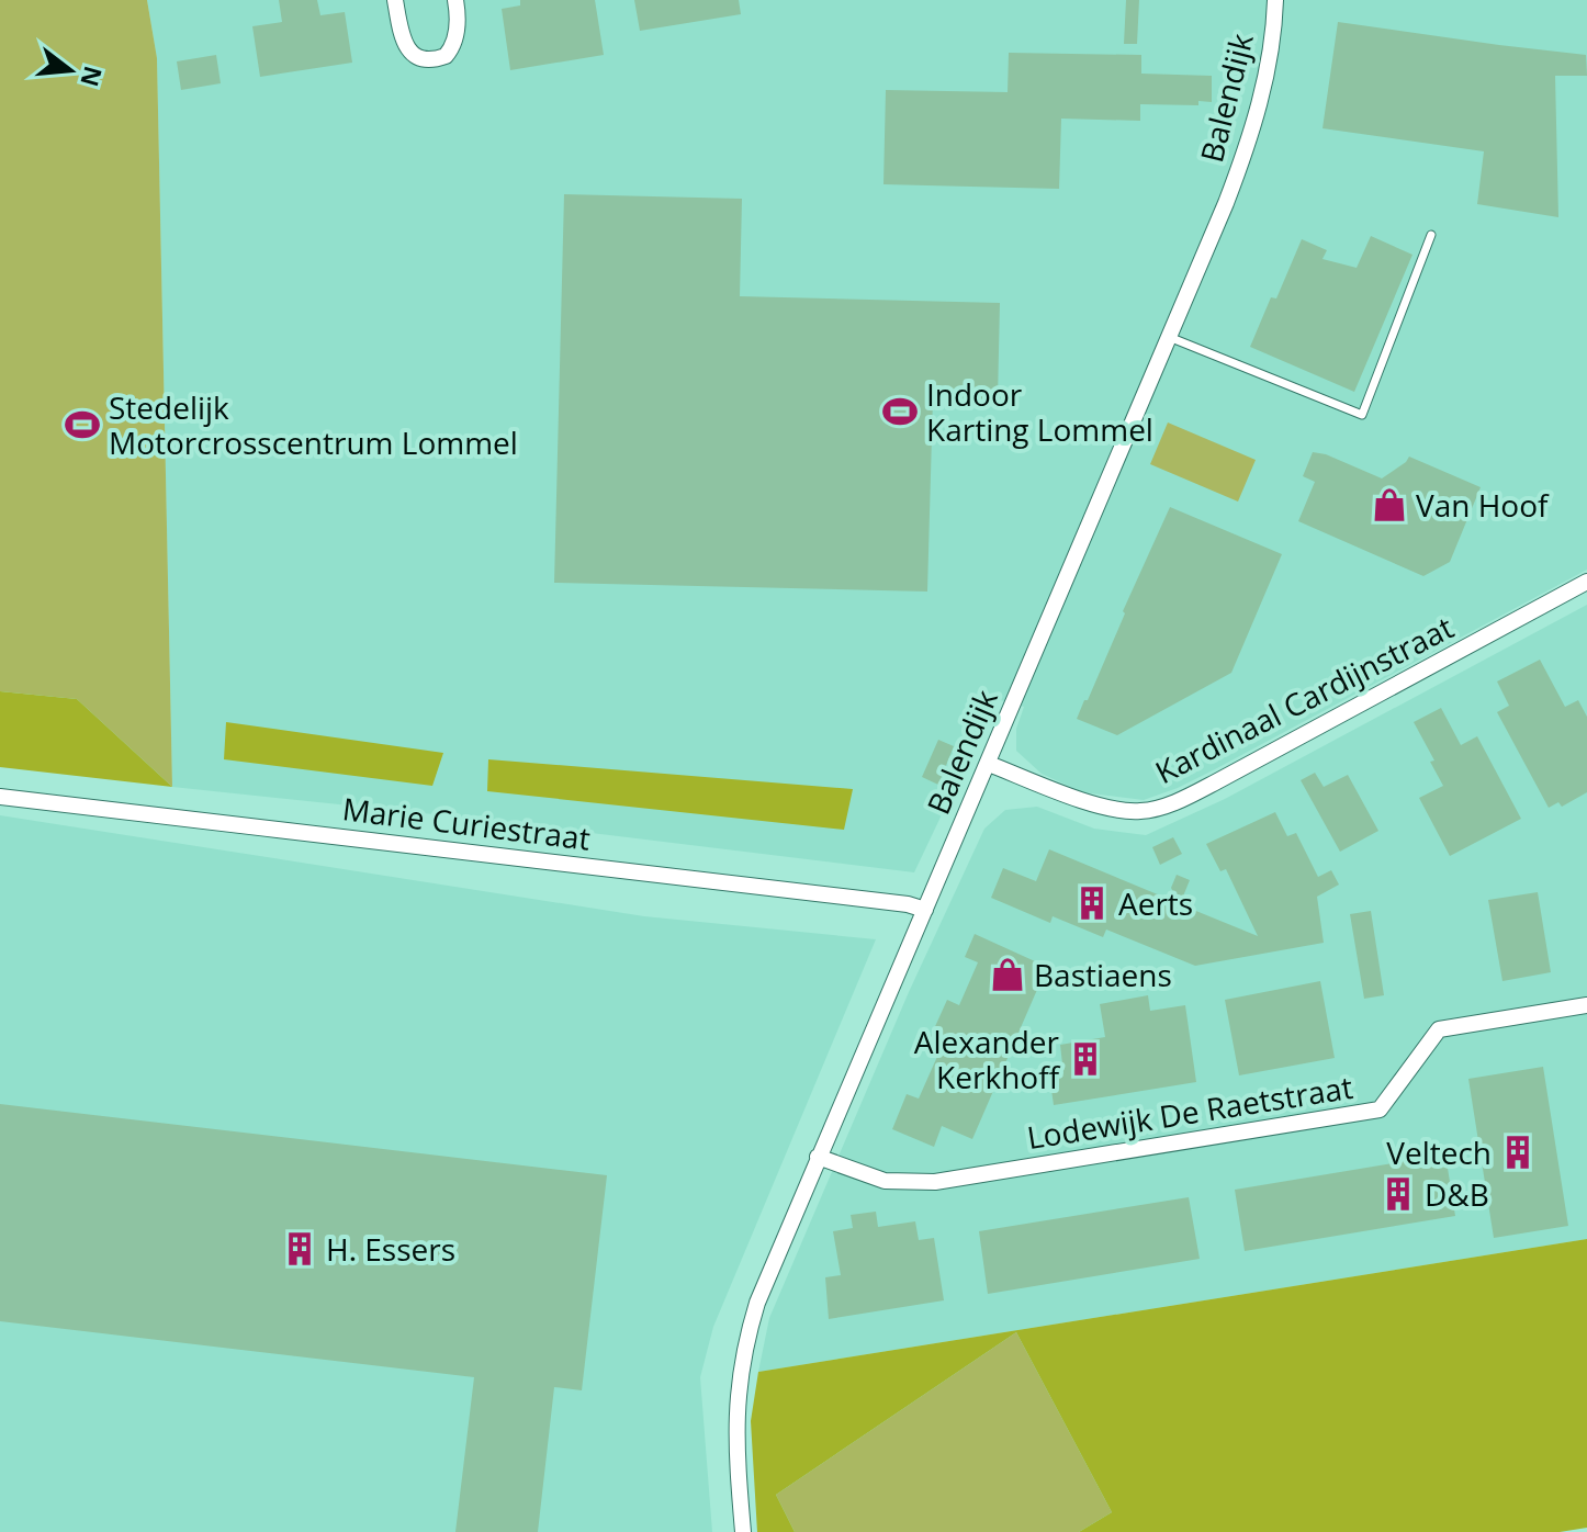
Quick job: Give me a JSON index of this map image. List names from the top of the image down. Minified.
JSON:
{"streets":{"street":["Balendijk","Kardinaal Cardijnstraat","Marie Curiestraat","Lodewijk De Raetstraat"]},"crossings":[["Balendijk","Kardinaal Cardijnstraat"],["Balendijk","Marie Curiestraat"],["Balendijk","Lodewijk De Raetstraat"]],"places":{"sports":["Indoor Karting Lommel","Stedelijk Motorcrosscentrum Lommel"],"shop":["Van Hoof","Bastiaens"],"building":["Aerts","Alexander Kerkhoff","Veltech","D&B","H. Essers"]},"north":"right"}
